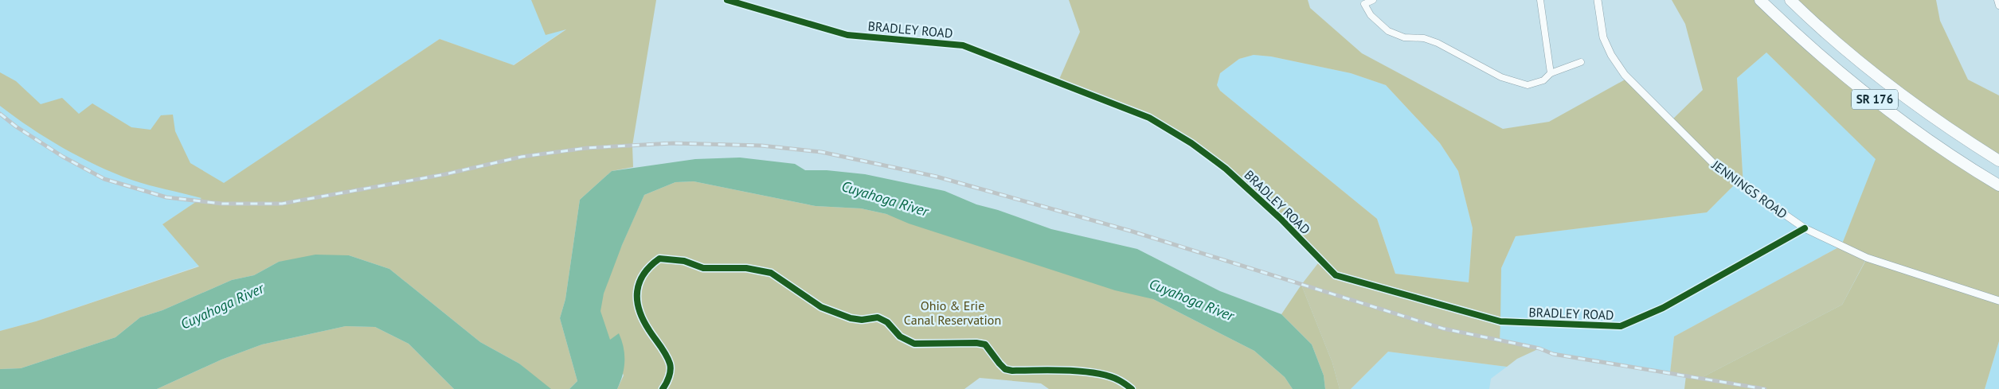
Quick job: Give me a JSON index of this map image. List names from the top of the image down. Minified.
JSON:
{"streets":{"highway":["SR 176"],"street":["BRADLEY ROAD","JENNINGS ROAD"]},"crossings":[["BRADLEY ROAD","JENNINGS ROAD"]],"water":["Cuyahoga River"],"parks":["Ohio & Erie Canal Reservation"]}
